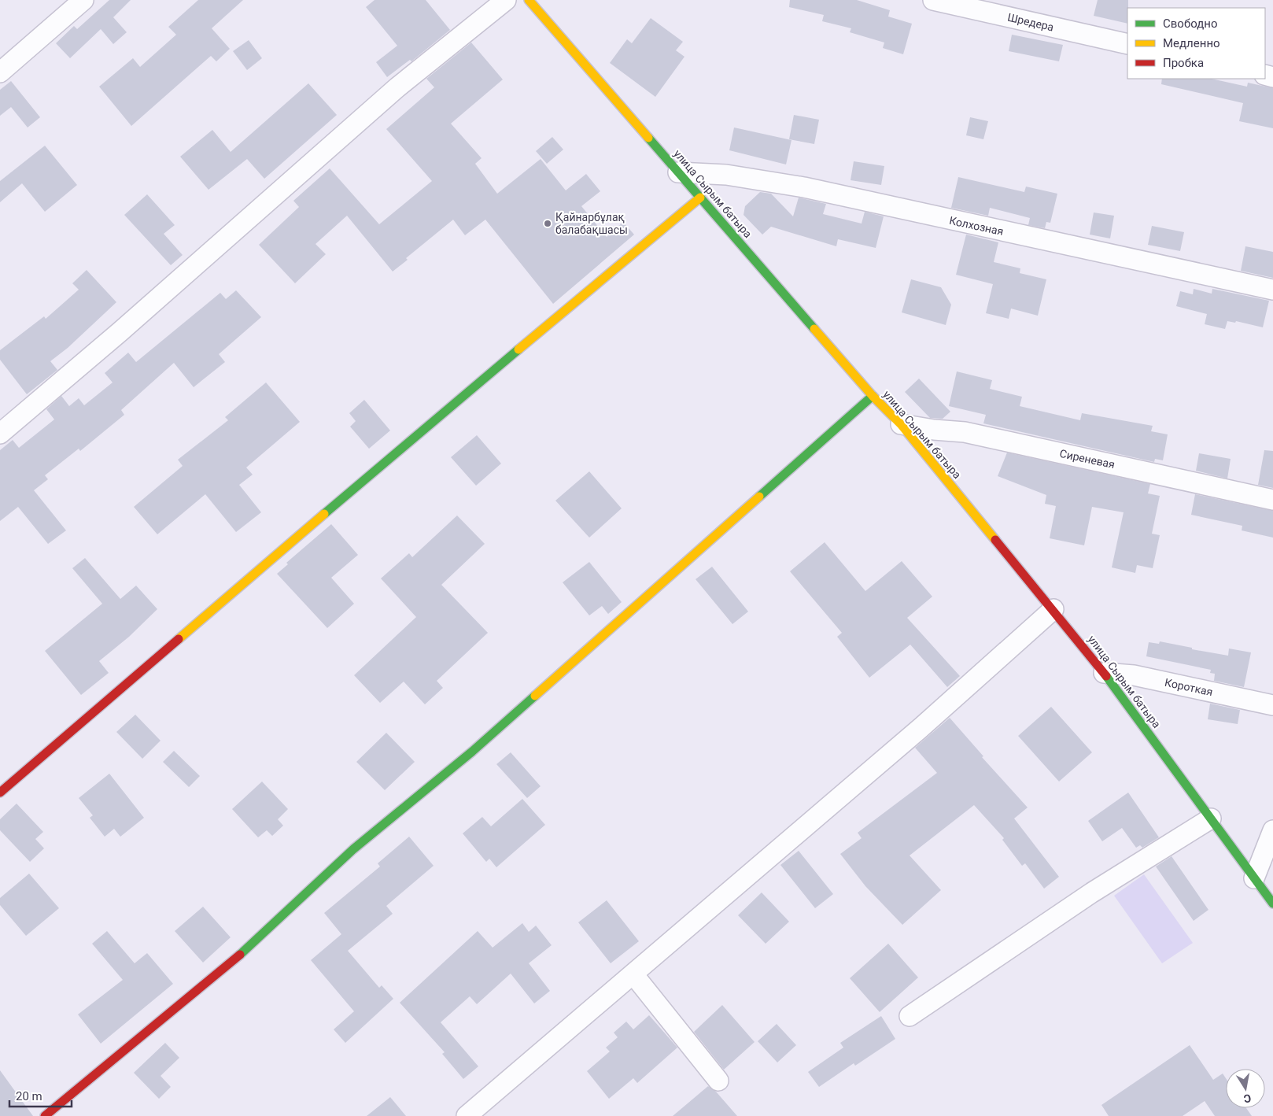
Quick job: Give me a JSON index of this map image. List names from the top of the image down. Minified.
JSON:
{"streets":{"street":["Шредера","улица Сырым батыра","Колхозная","Сиреневая","Короткая"]},"crossings":[["улица Сырым батыра","Колхозная"],["улица Сырым батыра","Сиреневая"],["улица Сырым батыра","Короткая"]],"places":["Қайнарбұлақ балабақшасы"],"legend":["Свободно","Медленно","Пробка"],"scale_bar":"20 m","north":"bottom"}
